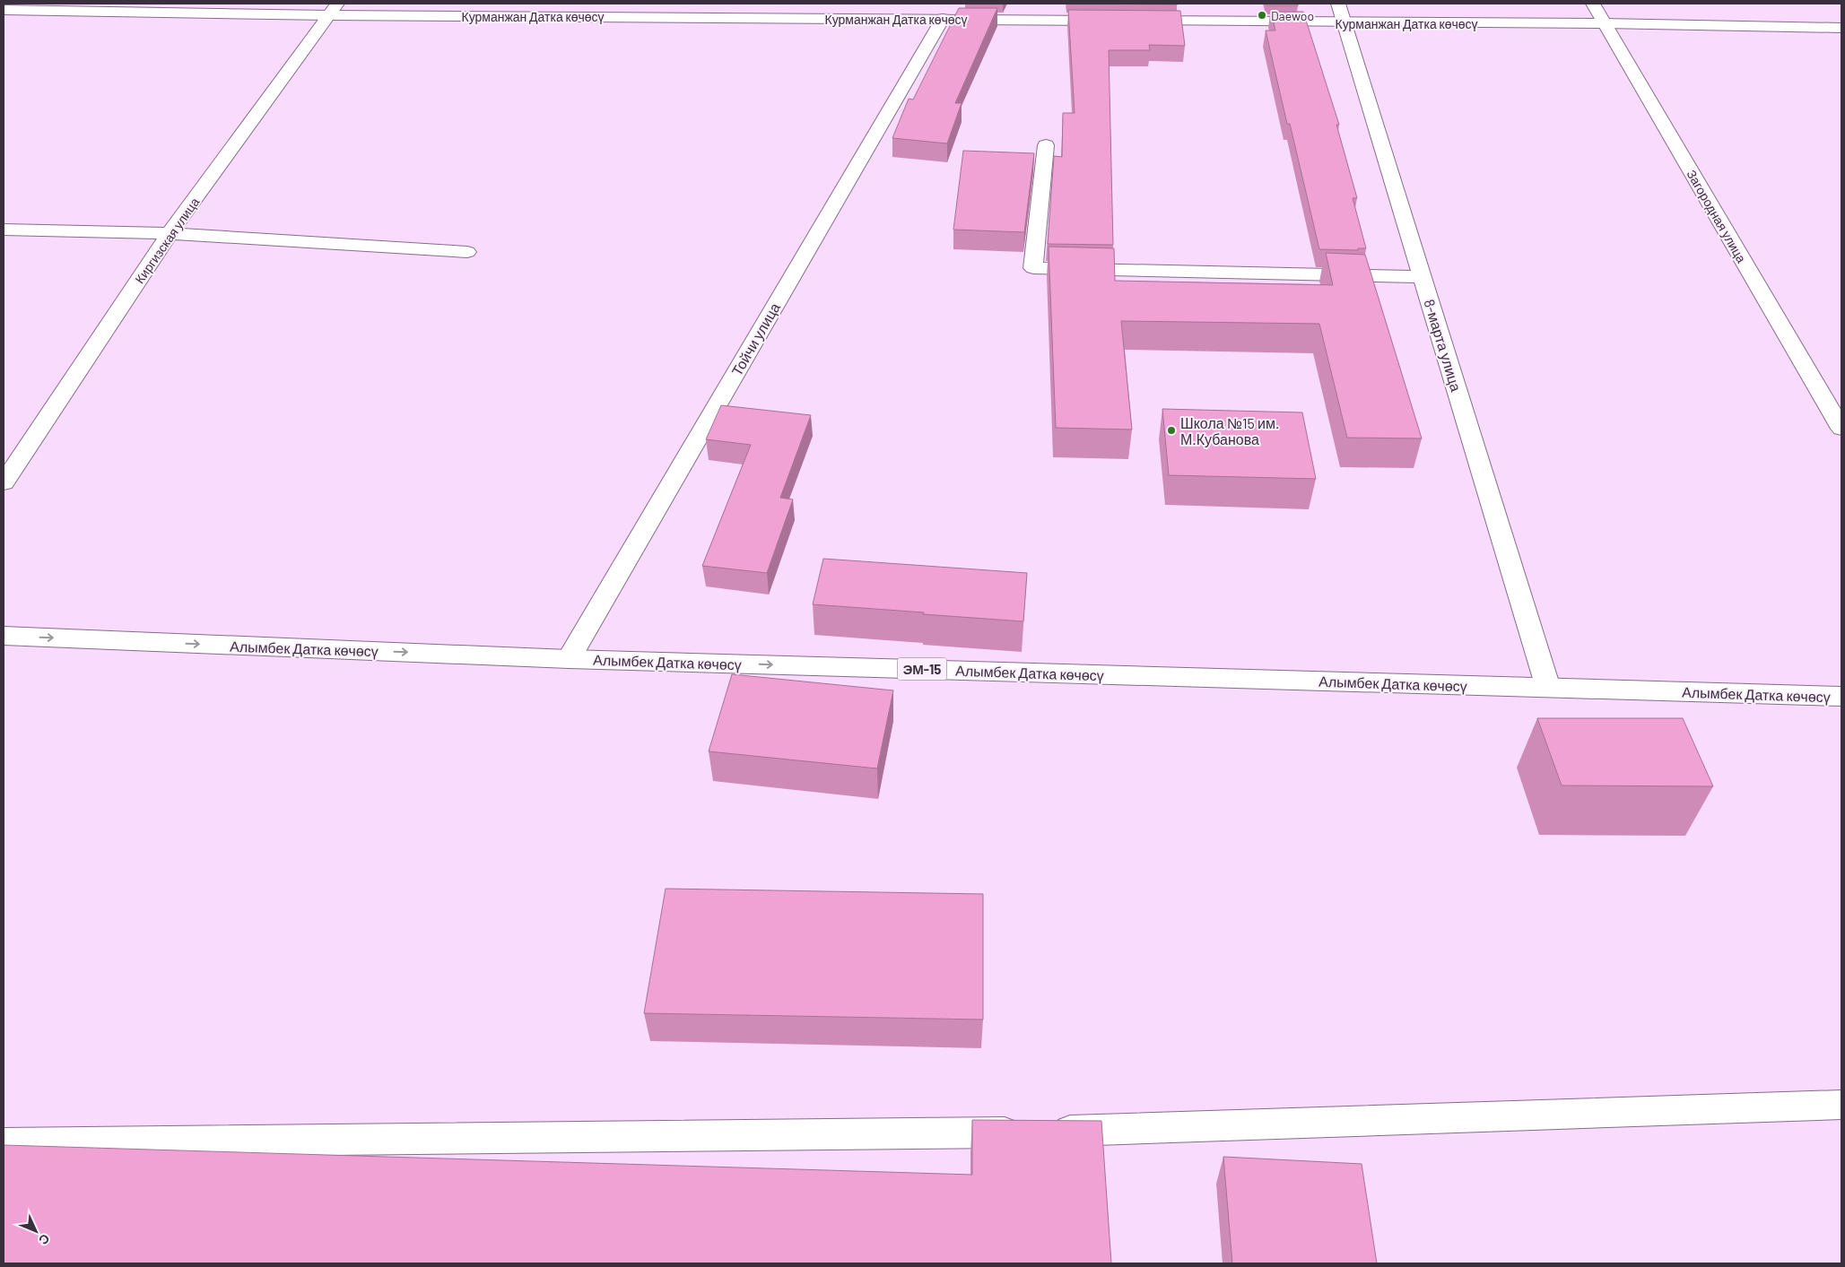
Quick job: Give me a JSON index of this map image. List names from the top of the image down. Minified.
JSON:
{"streets":{"street":["Курманжан Датка көчөсү","Загородная улица","Киргизская улица","Тойчи улица","8-марта улица","Алымбек Датка көчөсү","ЭМ-15"]},"crossings":[["Курманжан Датка көчөсү","Загородная улица"],["Курманжан Датка көчөсү","Киргизская улица"],["Курманжан Датка көчөсү","Тойчи улица"],["Курманжан Датка көчөсү","8-марта улица"],["Тойчи улица","Алымбек Датка көчөсү"],["8-марта улица","Алымбек Датка көчөсү"]],"one_way":["Алымбек Датка көчөсү"],"places":["Daewoo","Школа №15 им. М.Кубанова"],"north":"bottom right"}
